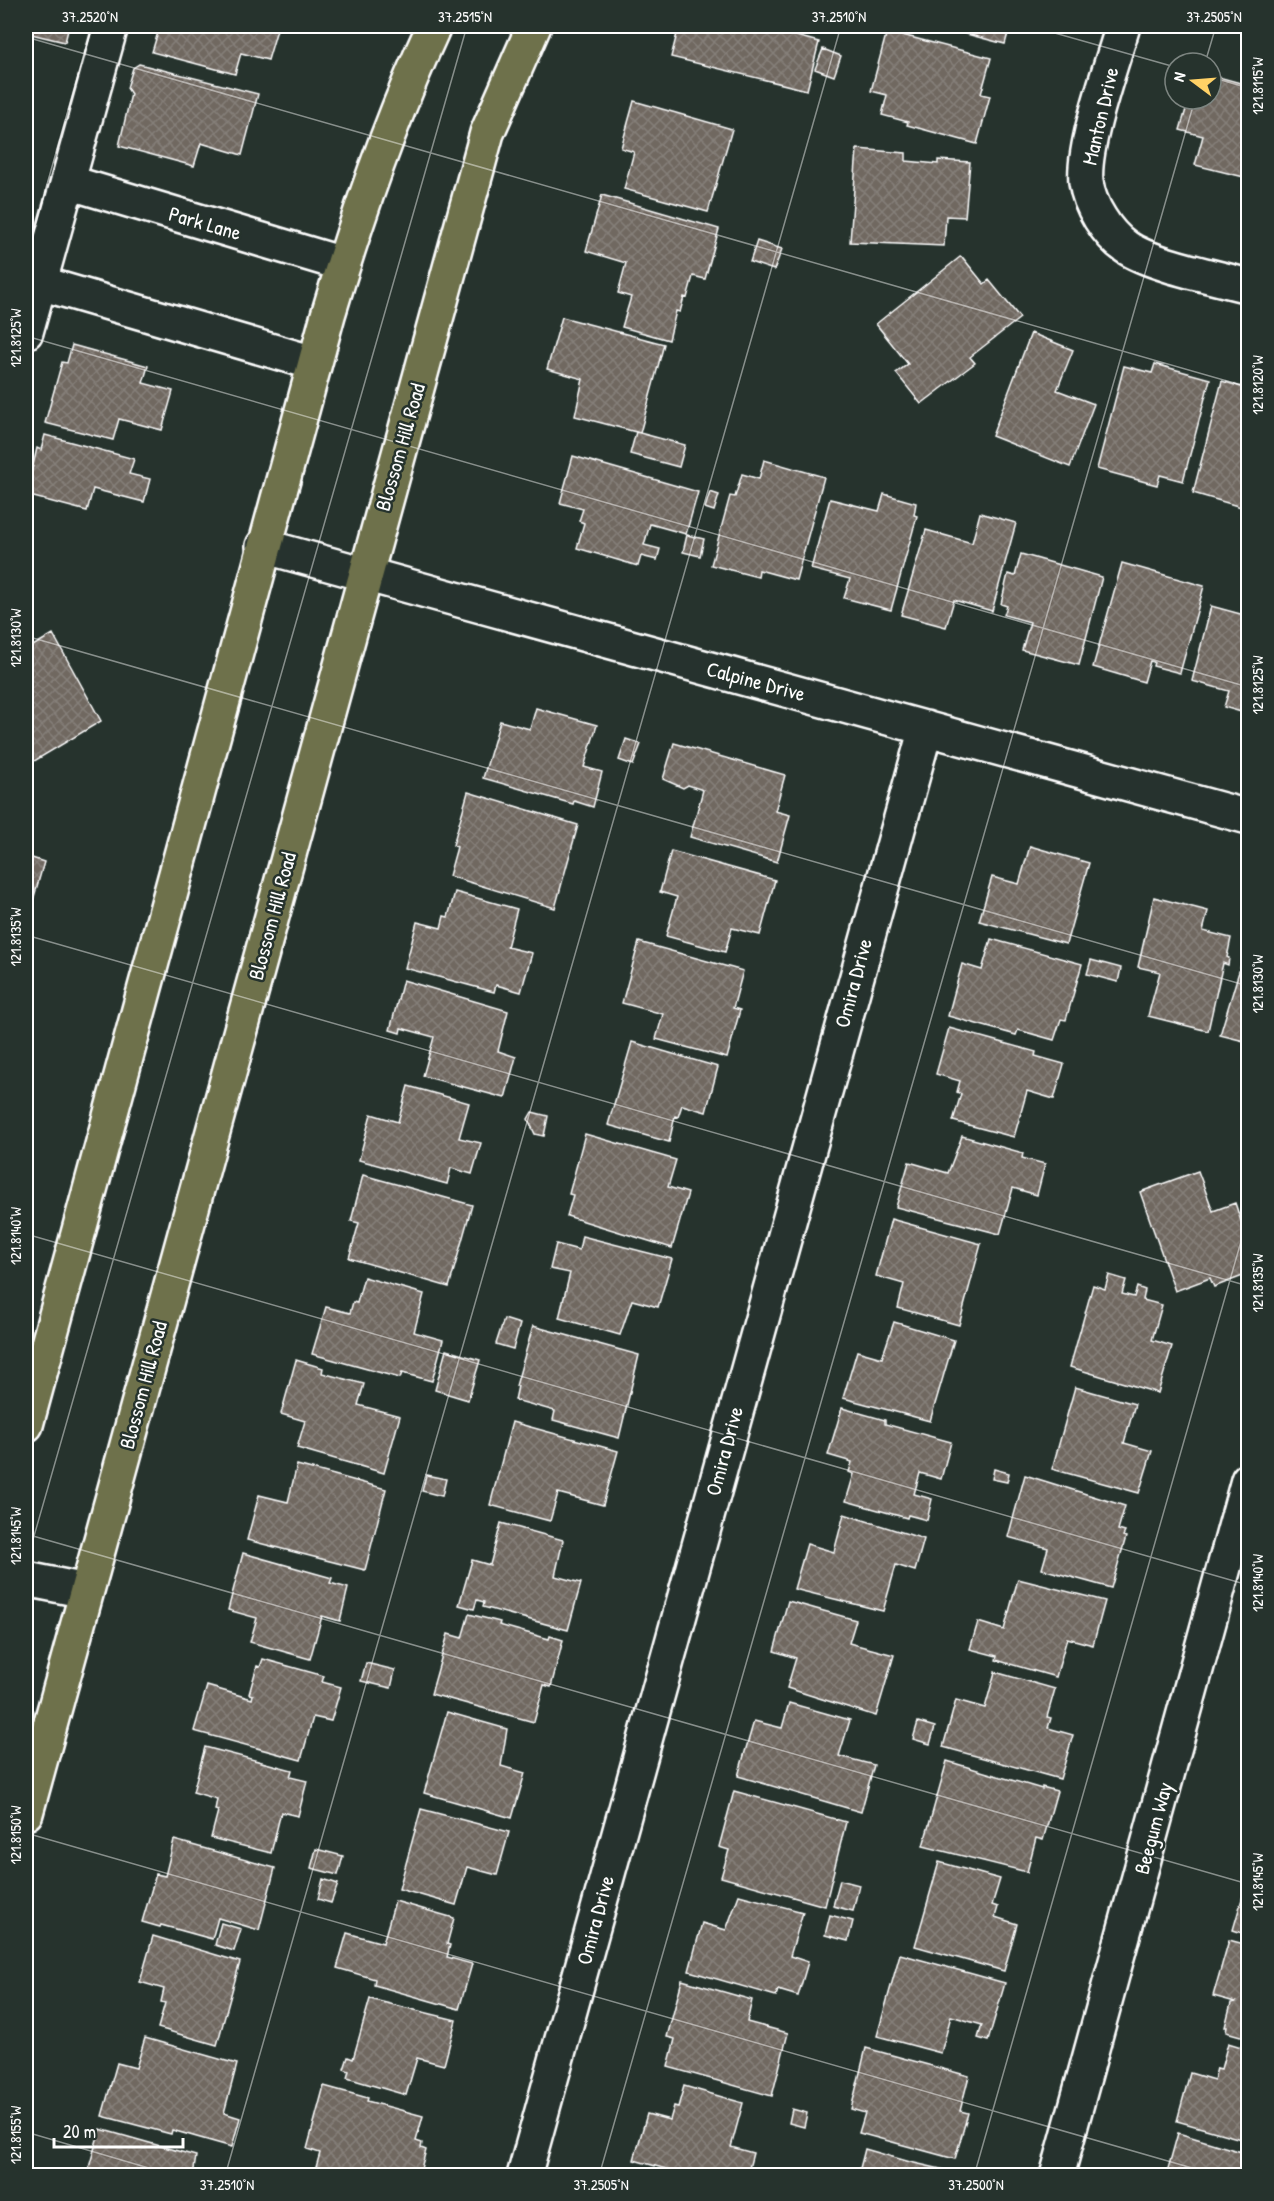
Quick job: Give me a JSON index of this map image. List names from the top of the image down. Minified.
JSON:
{"streets":{"main road":["Blossom Hill Road"],"street":["Manton Drive","Park Lane","Calpine Drive","Omira Drive","Beegum Way"]},"crossings":[["Blossom Hill Road","Calpine Drive"],["Calpine Drive","Omira Drive"]],"scale_bar":"20 m","north":"left","coordinates":["37.2520°N","37.2515°N","37.2510°N","37.2505°N","121.8115°W","121.8125°W","121.8120°W","121.8130°W","121.8135°W","121.8140°W","121.8145°W","121.8150°W","121.8155°W","37.2500°N"]}
